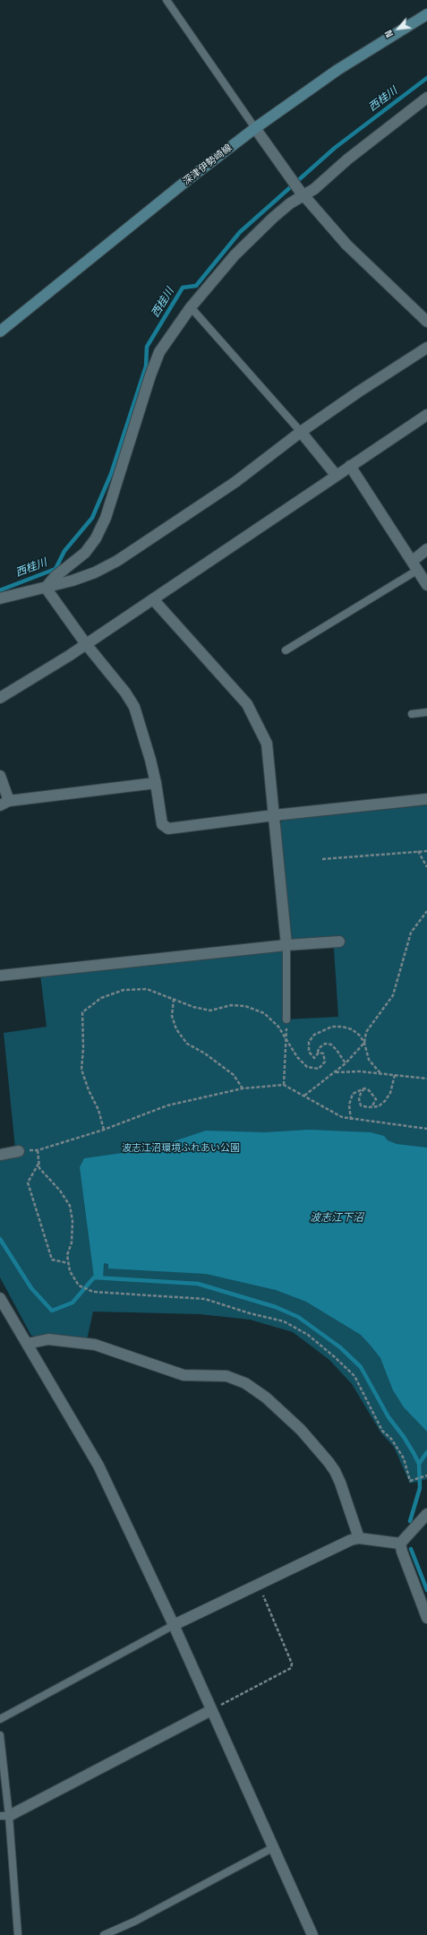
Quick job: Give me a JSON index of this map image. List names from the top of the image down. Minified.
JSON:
{"streets":{"main road":["深津伊勢崎線"]},"water":["西桂川","波志江下沼"],"parks":["波志江沼環境ふれあい公園"],"north":"bottom left"}
